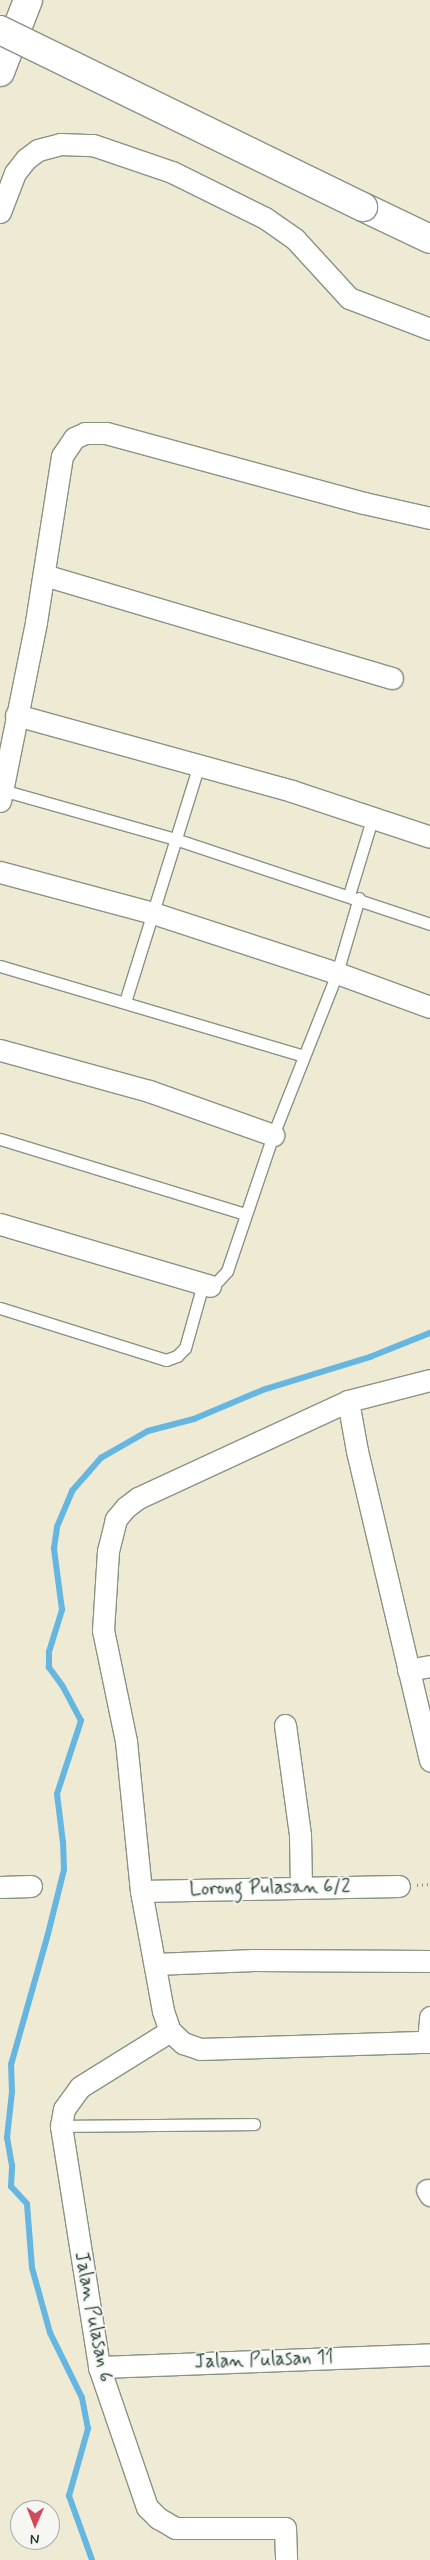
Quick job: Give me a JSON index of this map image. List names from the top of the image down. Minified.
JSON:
{"streets":{"street":["Lorong Pulasan 6/2","Jalan Pulasan 6","Jalan Pulasan 11"]},"crossings":[["Jalan Pulasan 6","Jalan Pulasan 11"]],"north":"bottom"}
